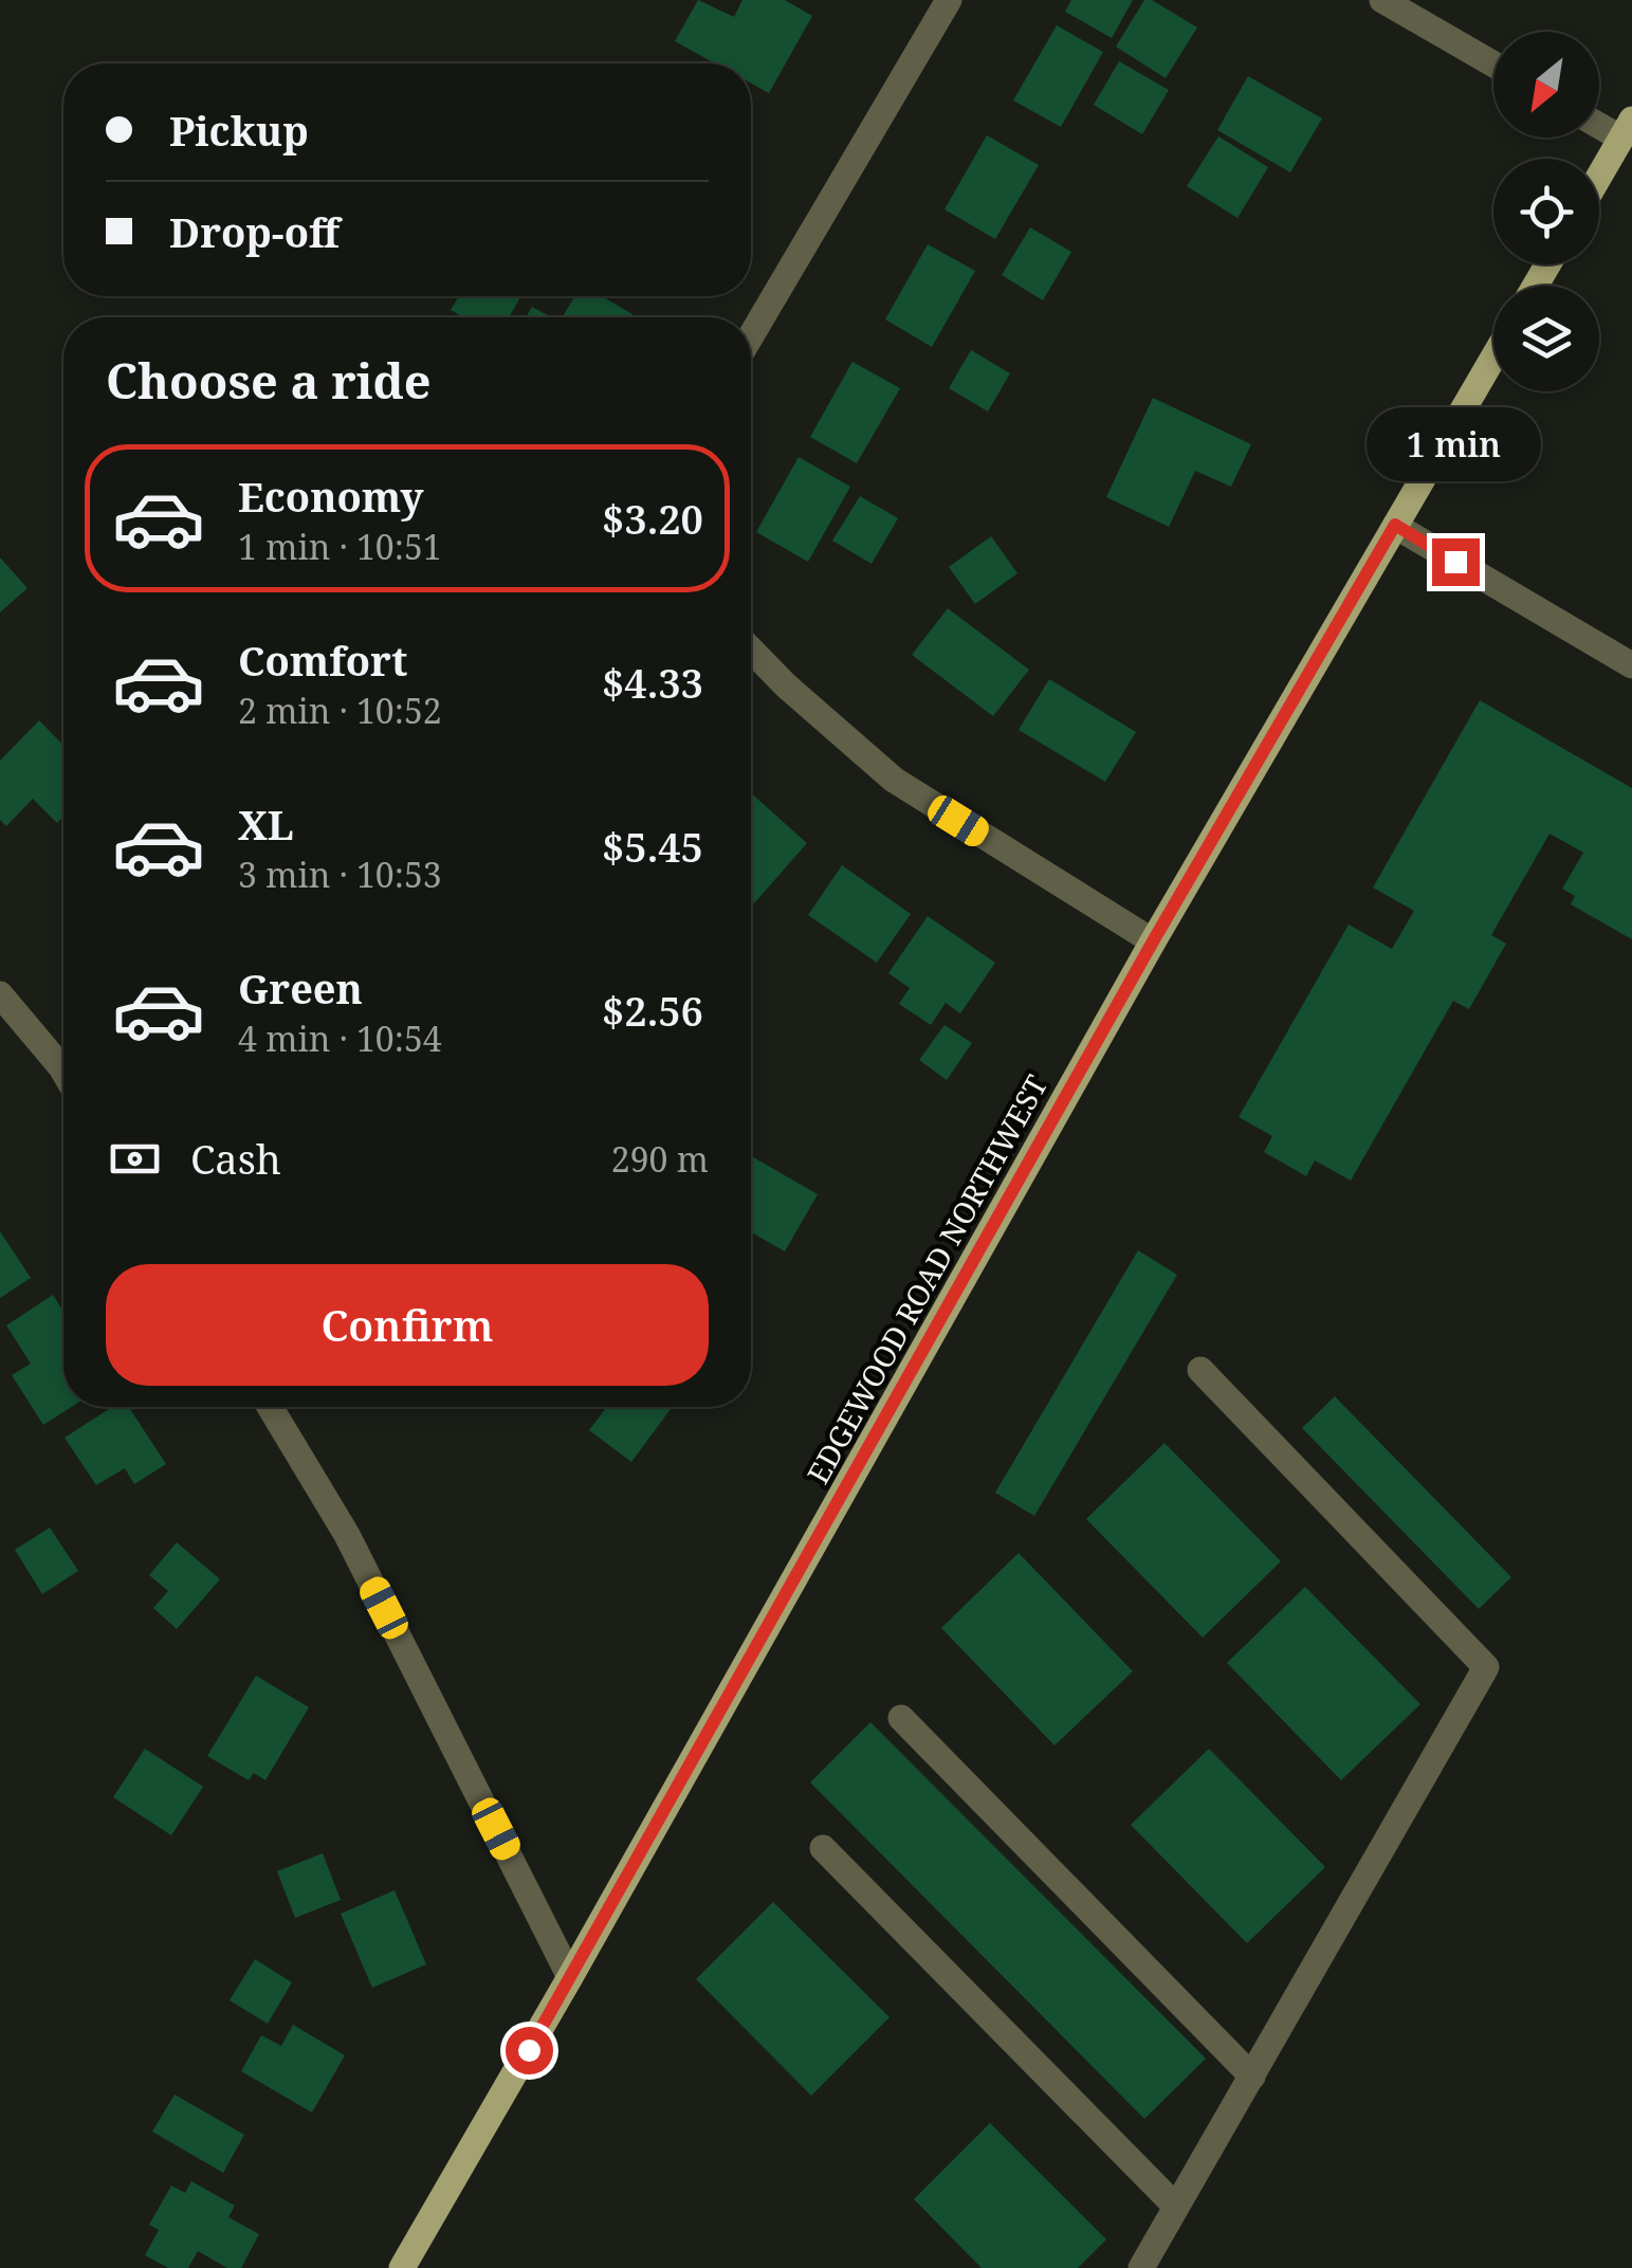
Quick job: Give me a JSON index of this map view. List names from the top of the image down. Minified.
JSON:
{"streets":{"main road":["EDGEWOOD ROAD NORTHWEST"]},"north":"bottom left","page":{"banner":["Pickup","Drop-off"],"heading":"Choose a ride","bubble":"1 min","list":[{"name":"Economy","note":"1 min · 10:51","value":"$3.20"},{"name":"Comfort","note":"2 min · 10:52","value":"$4.33"},{"name":"XL","note":"3 min · 10:53","value":"$5.45"},{"name":"Green","note":"4 min · 10:54","value":"$2.56"}],"pay":["Cash","290 m"],"buttons":"Confirm"}}
